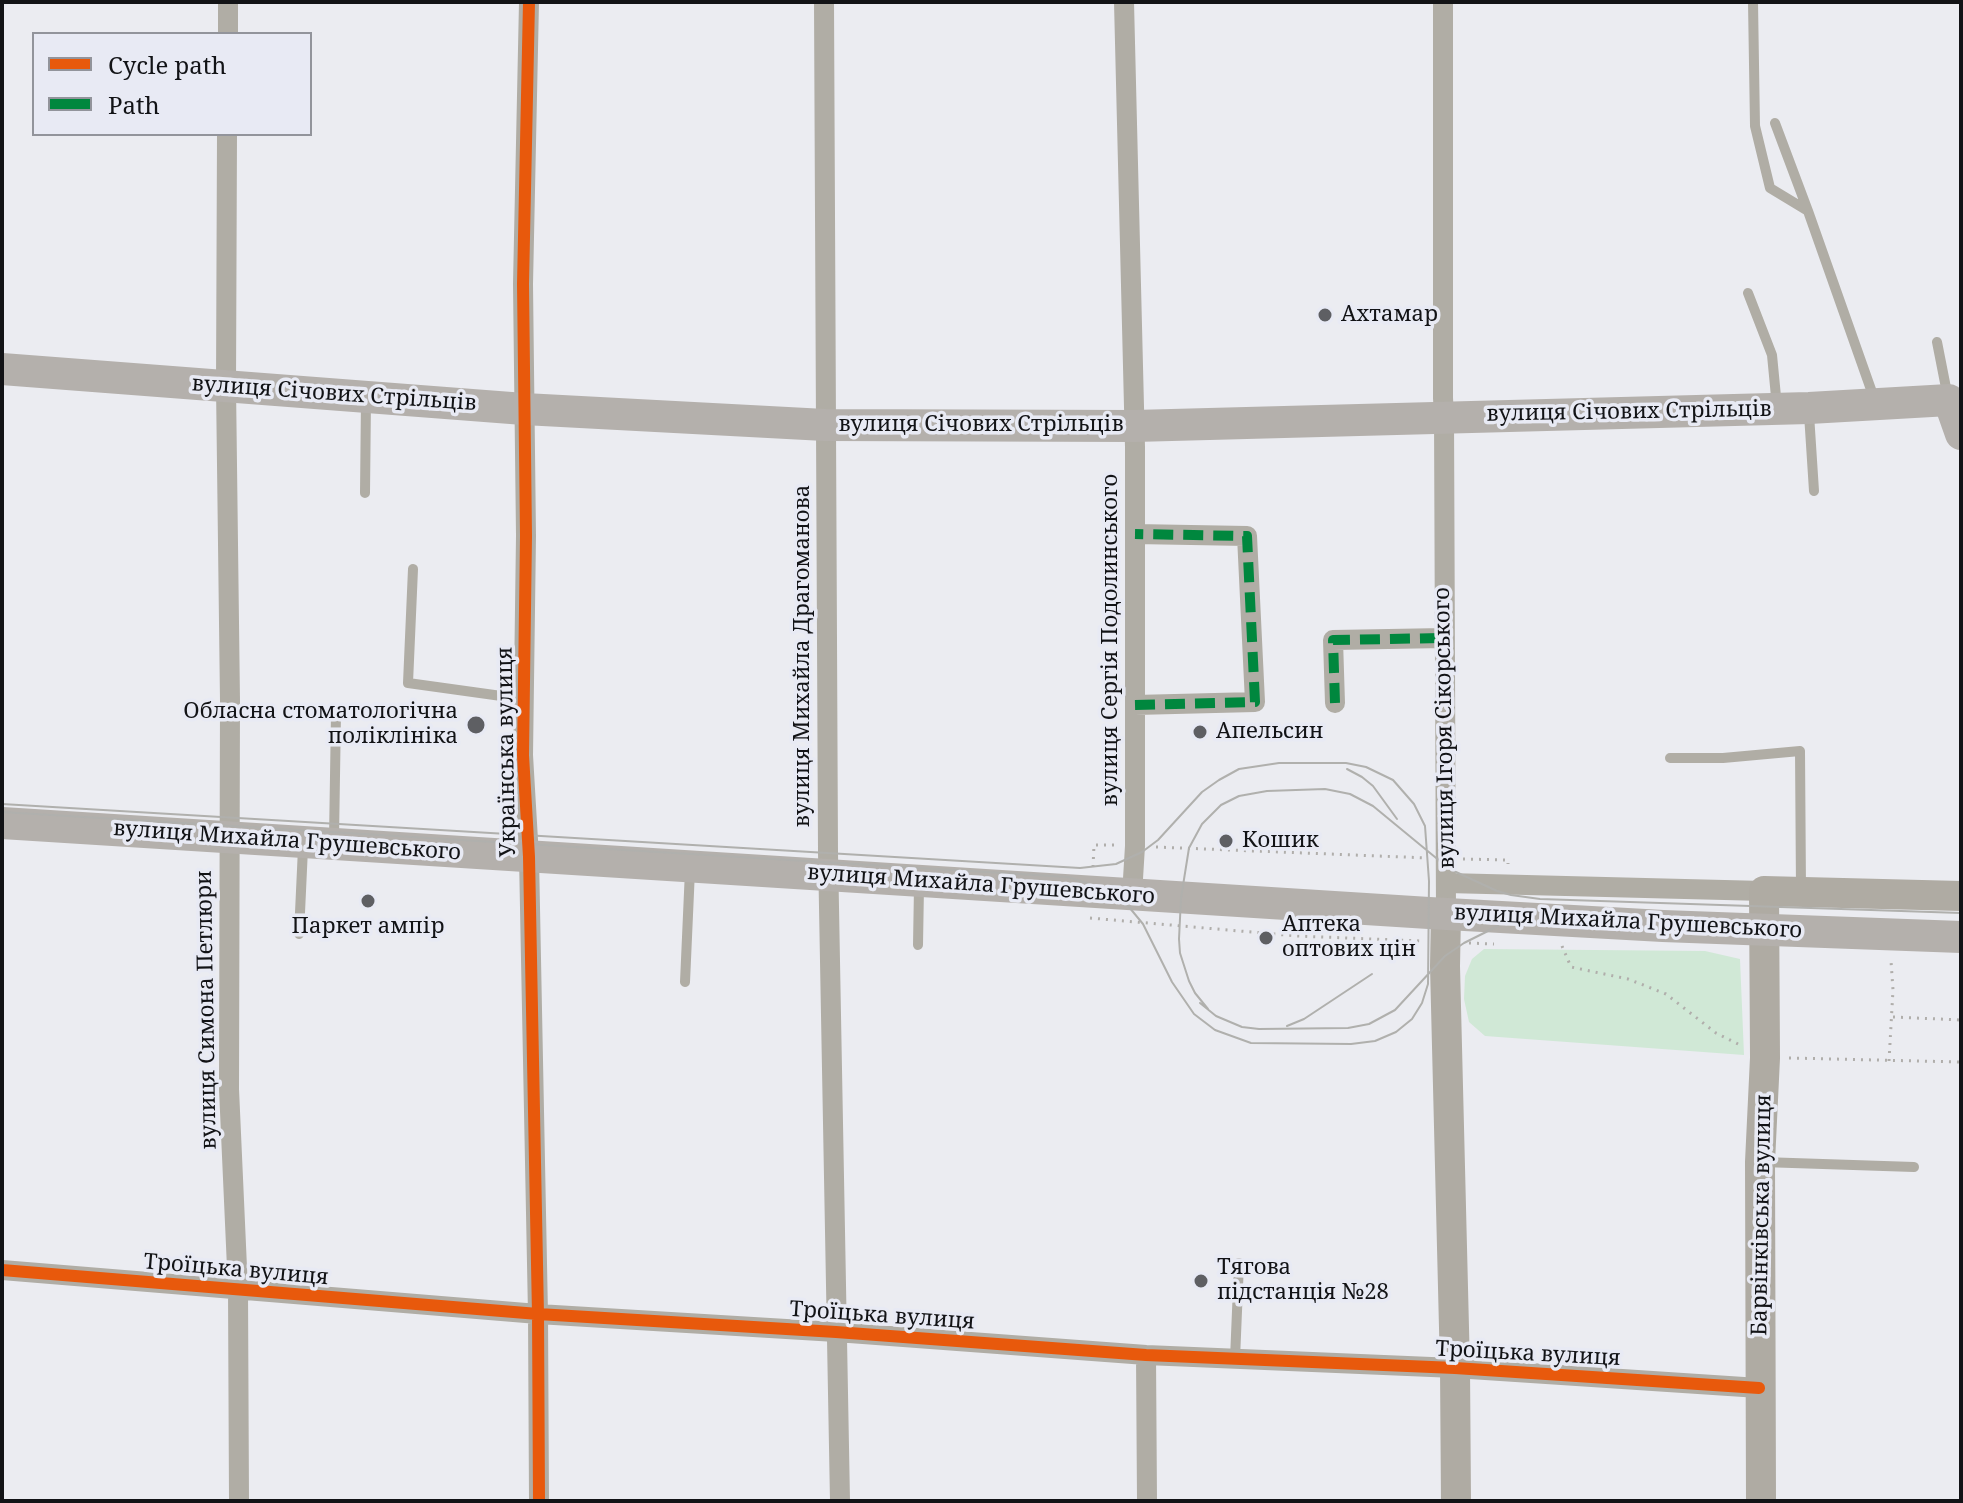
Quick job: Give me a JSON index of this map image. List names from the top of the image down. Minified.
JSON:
{"streets":{"main road":["вулиця Січових Стрільців","вулиця Михайла Грушевського"],"street":["вулиця Сергія Подолинського","вулиця Михайла Драгоманова","вулиця Ігоря Сікорського","Українська вулиця","вулиця Симона Петлюри","Барвінківська вулиця","Троїцька вулиця"]},"crossings":[["вулиця Січових Стрільців","вулиця Сергія Подолинського"],["вулиця Січових Стрільців","вулиця Михайла Драгоманова"],["вулиця Січових Стрільців","вулиця Ігоря Сікорського"],["вулиця Січових Стрільців","Українська вулиця"],["вулиця Січових Стрільців","вулиця Симона Петлюри"],["вулиця Сергія Подолинського","вулиця Михайла Грушевського"],["вулиця Михайла Драгоманова","вулиця Михайла Грушевського"],["вулиця Михайла Драгоманова","Троїцька вулиця"],["вулиця Ігоря Сікорського","вулиця Михайла Грушевського"],["вулиця Ігоря Сікорського","Троїцька вулиця"],["Українська вулиця","вулиця Михайла Грушевського"],["Українська вулиця","Троїцька вулиця"],["вулиця Михайла Грушевського","вулиця Симона Петлюри"],["вулиця Михайла Грушевського","Барвінківська вулиця"],["вулиця Симона Петлюри","Троїцька вулиця"],["Барвінківська вулиця","Троїцька вулиця"]],"places":["Ахтамар","Обласна стоматологічна поліклініка","Апельсин","Кошик","Паркет ампір","Аптека оптових цін","Тягова пiдстанцiя №28"],"legend":["Cycle path","Path"]}
